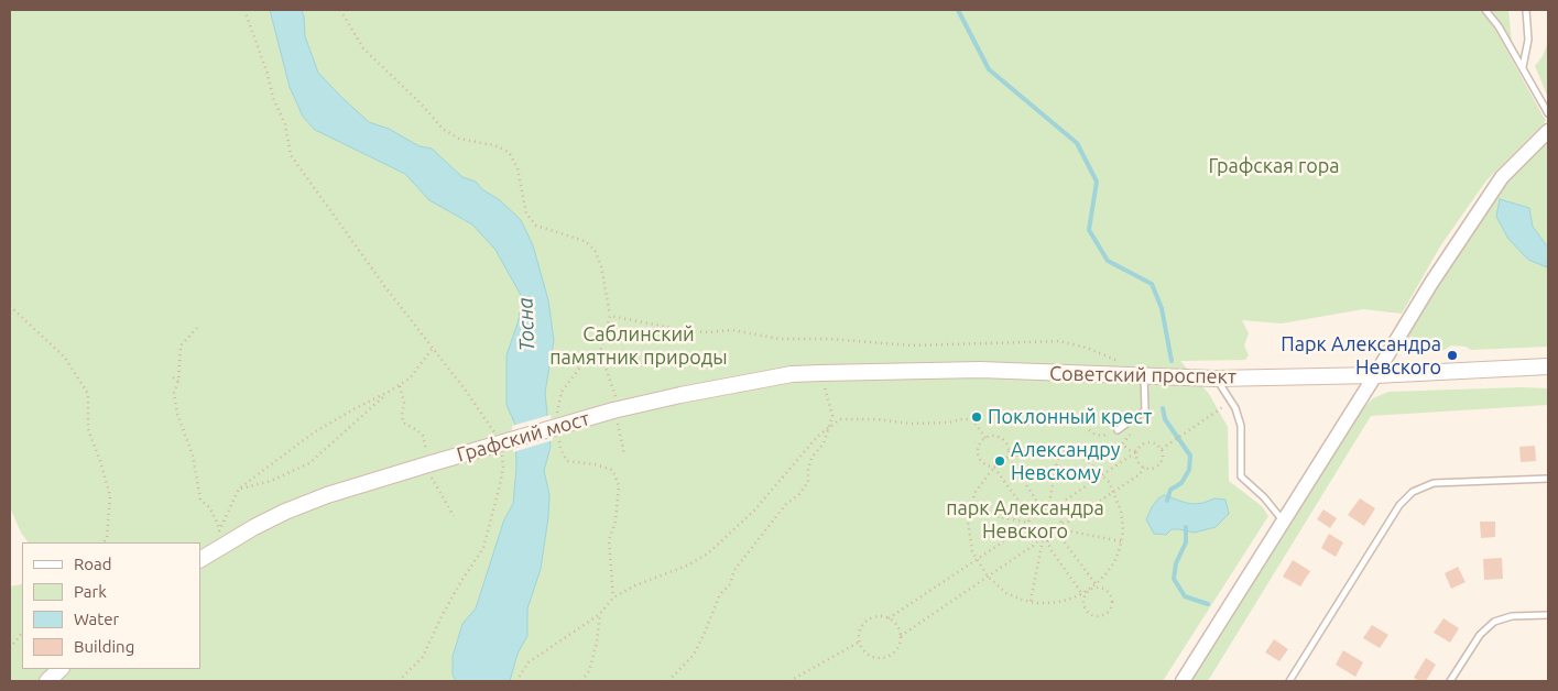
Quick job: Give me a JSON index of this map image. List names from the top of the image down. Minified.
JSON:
{"streets":{"main road":["Советский проспект","Графский мост"]},"crossings":[["Советский проспект","Графский мост"]],"water":["Тосна"],"parks":["Графская гора","Саблинский памятник природы","парк Александра Невского"],"places":["Парк Александра Невского","Поклонный крест","Александру Невскому"],"legend":["Road","Park","Water","Building"]}
